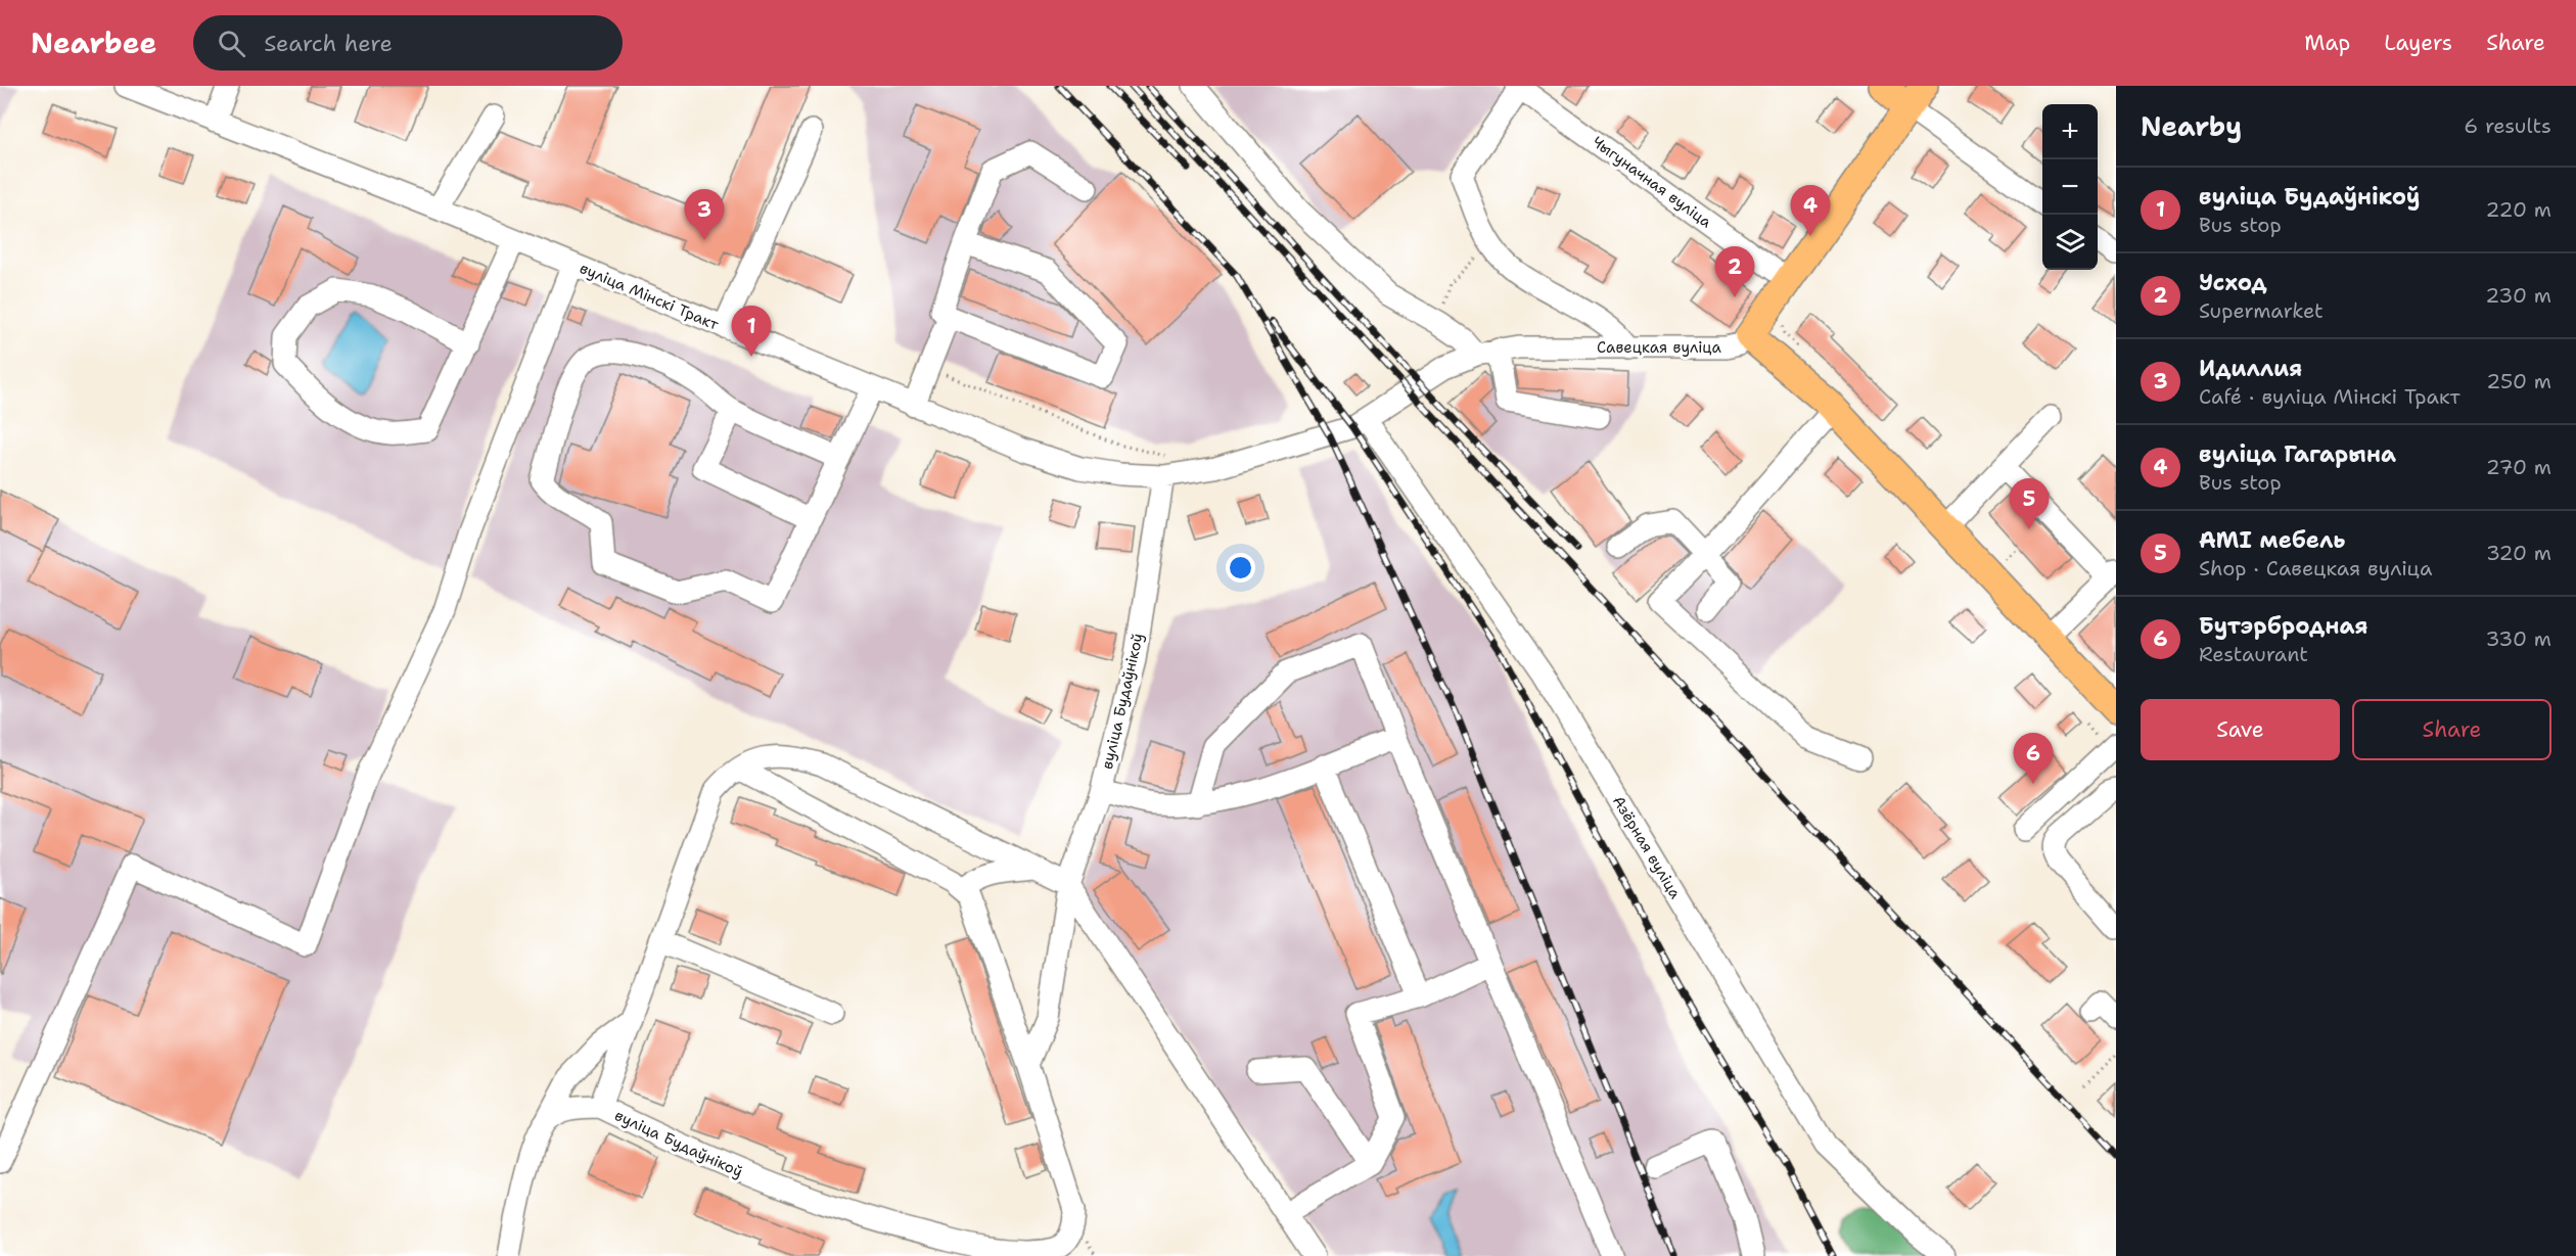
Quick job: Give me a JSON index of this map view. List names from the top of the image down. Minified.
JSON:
{"streets":{"street":["Чыгуначная вуліца","вуліца Мінскі Тракт","Савецкая вуліца","вуліца Будаўнікоў","Азёрная вуліца"]},"crossings":[["вуліца Мінскі Тракт","Савецкая вуліца"],["вуліца Мінскі Тракт","вуліца Будаўнікоў"],["Савецкая вуліца","Азёрная вуліца"]],"page":{"header":"Nearbee","search":"Search here","nav":["Map","Layers","Share"],"heading":["Nearby","6 results"],"map_buttons":["+","−"],"list":[{"mark":"1","name":"вуліца Будаўнікоў","note":"Bus stop","value":"220 m"},{"mark":"2","name":"Усход","note":"Supermarket","value":"230 m"},{"mark":"3","name":"Идиллия","note":"Café · вуліца Мінскі Тракт","value":"250 m"},{"mark":"4","name":"вуліца Гагарына","note":"Bus stop","value":"270 m"},{"mark":"5","name":"AMI мебель","note":"Shop · Савецкая вуліца","value":"320 m"},{"mark":"6","name":"Бутэрбродная","note":"Restaurant","value":"330 m"}],"pins":["4","3","2","1","5","6"],"buttons":["Save","Share"]}}
